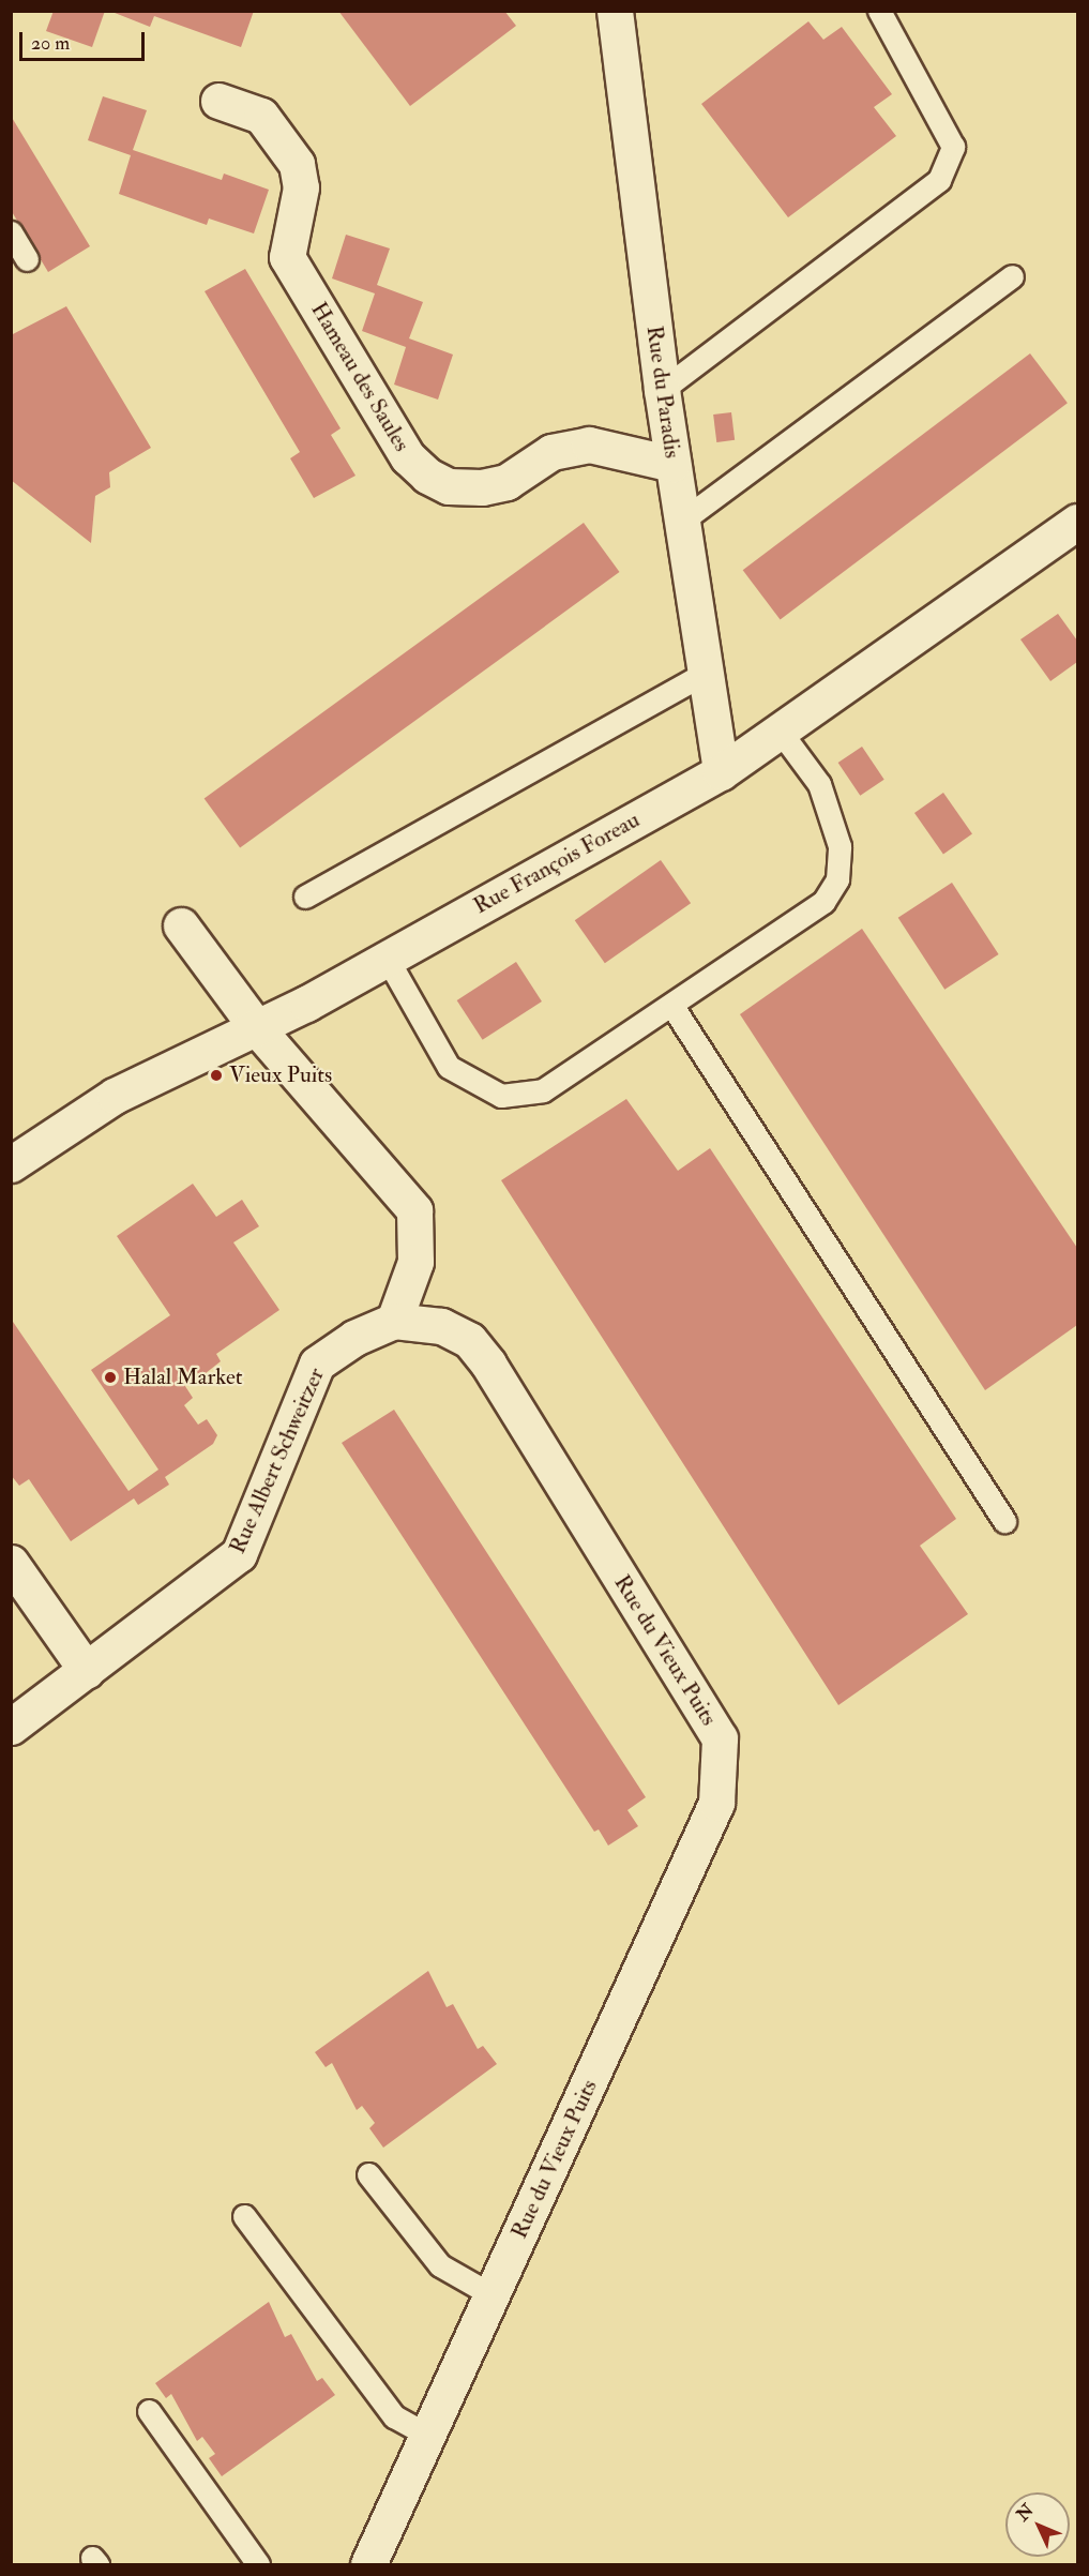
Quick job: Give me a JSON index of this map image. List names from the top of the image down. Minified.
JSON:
{"streets":{"street":["Hameau des Saules","Rue du Paradis","Rue François Foreau","Rue Albert Schweitzer","Rue du Vieux Puits"]},"crossings":[["Hameau des Saules","Rue du Paradis"],["Rue du Paradis","Rue François Foreau"],["Rue Albert Schweitzer","Rue du Vieux Puits"]],"places":["Vieux Puits","Halal Market"],"scale_bar":"20 m","north":"top left"}
